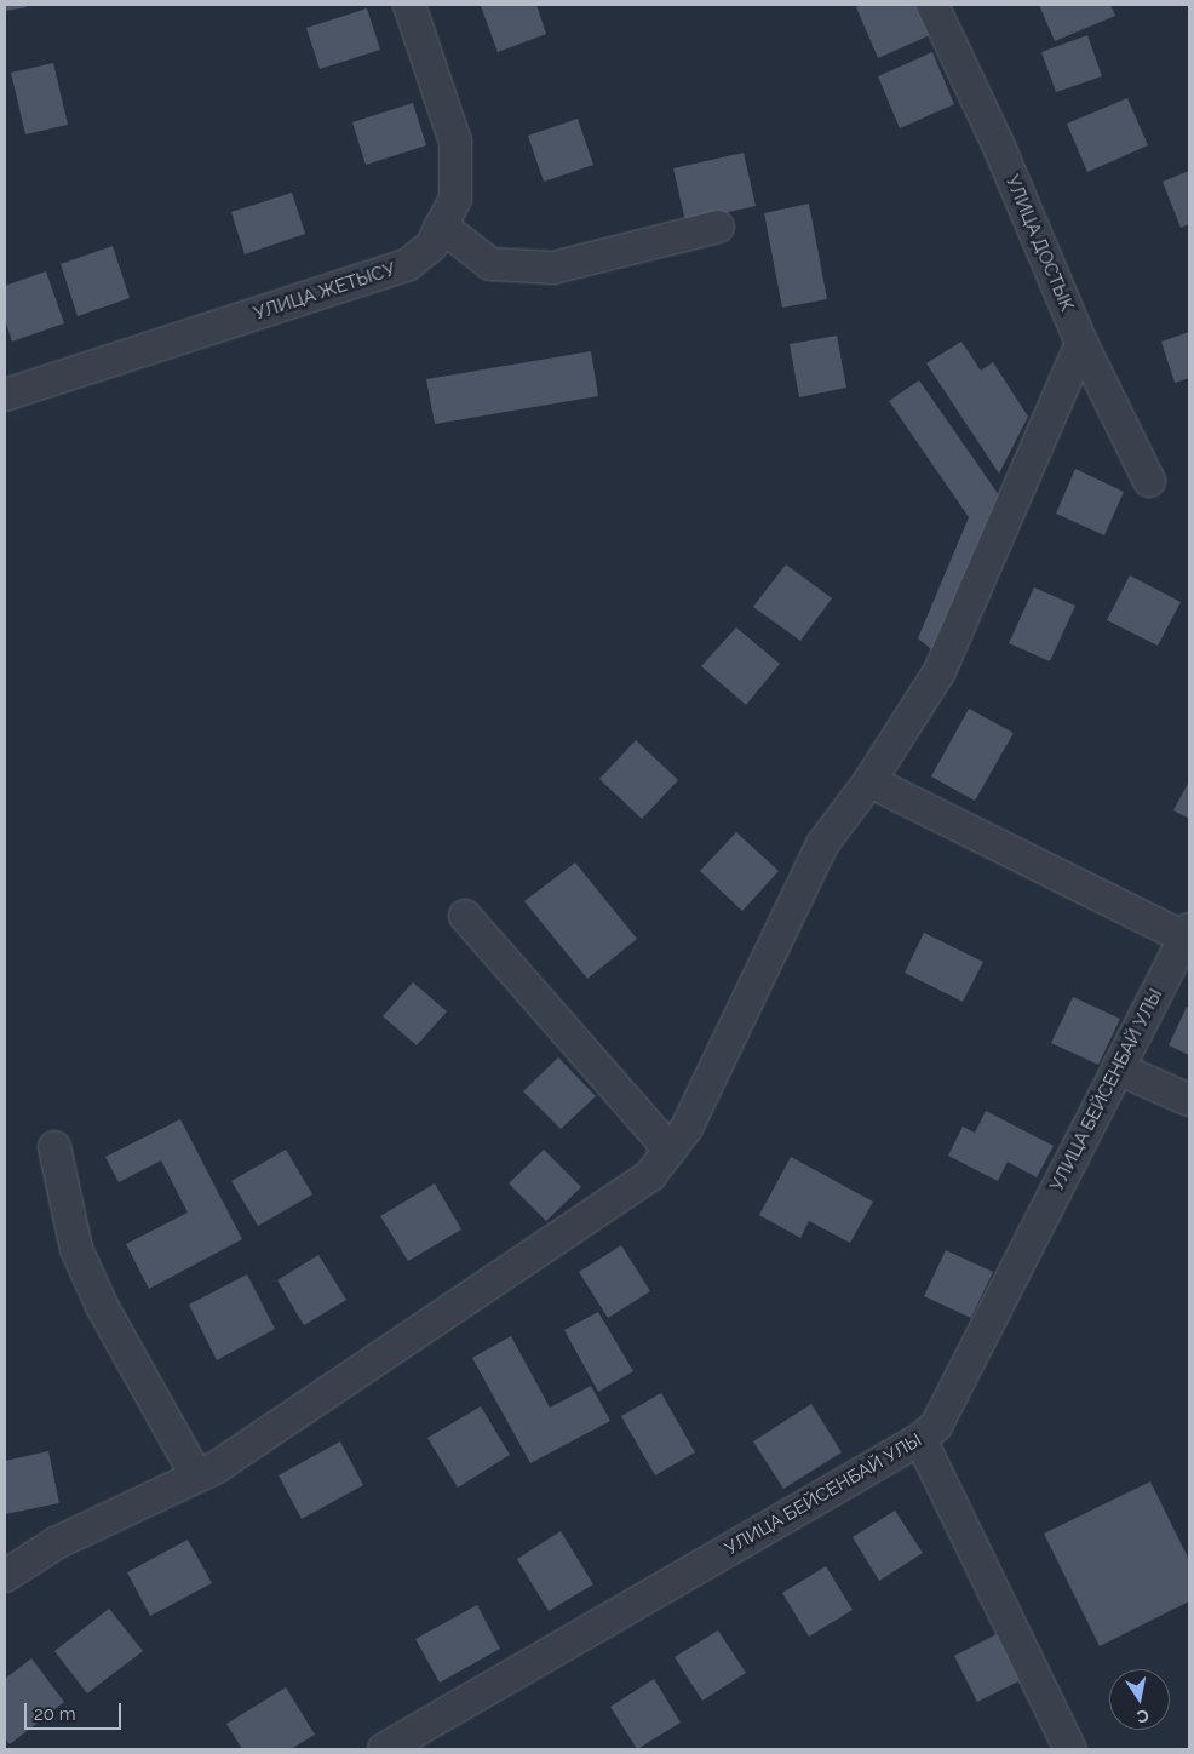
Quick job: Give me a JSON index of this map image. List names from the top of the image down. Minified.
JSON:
{"streets":{"street":["УЛИЦА ДОСТЫК","УЛИЦА ЖЕТЫСУ","УЛИЦА БЕЙСЕНБАЙ УЛЫ"]},"scale_bar":"20 m","north":"bottom"}
